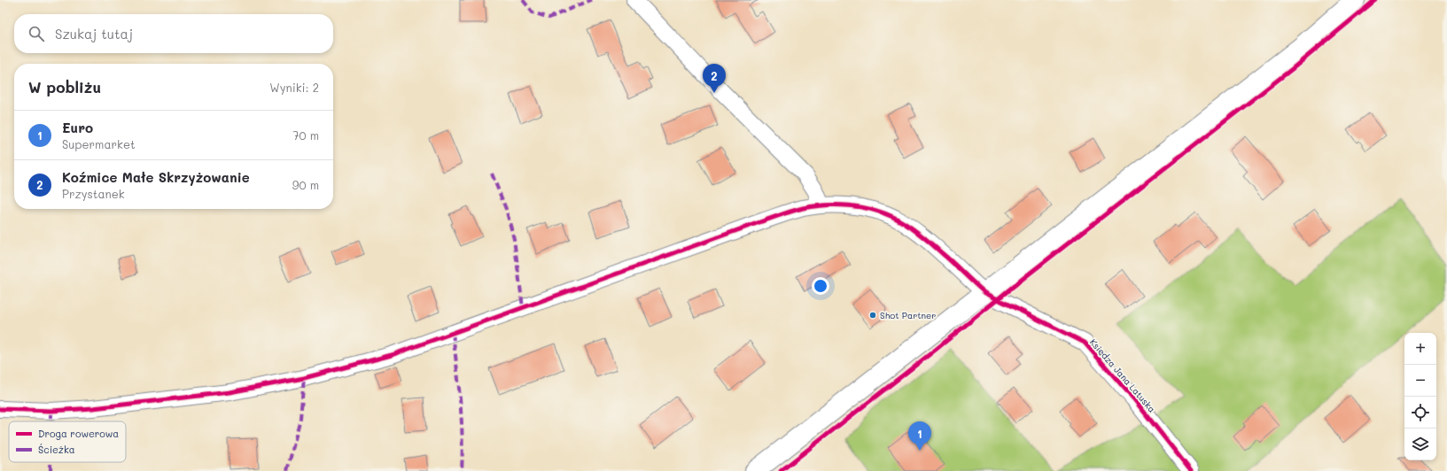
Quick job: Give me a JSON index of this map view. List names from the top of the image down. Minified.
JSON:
{"streets":{"street":["Księdza Jana Latuska"]},"places":["Shot Partner"],"legend":["Droga rowerowa","Ścieżka"],"page":{"search":"Szukaj tutaj","pins":["2","1"],"heading":["W pobliżu","Wyniki: 2"],"list":[{"mark":"1","name":"Euro","note":"Supermarket","value":"70 m"},{"mark":"2","name":"Koźmice Małe Skrzyżowanie","note":"Przystanek","value":"90 m"}],"map_buttons":["+","−"]}}
